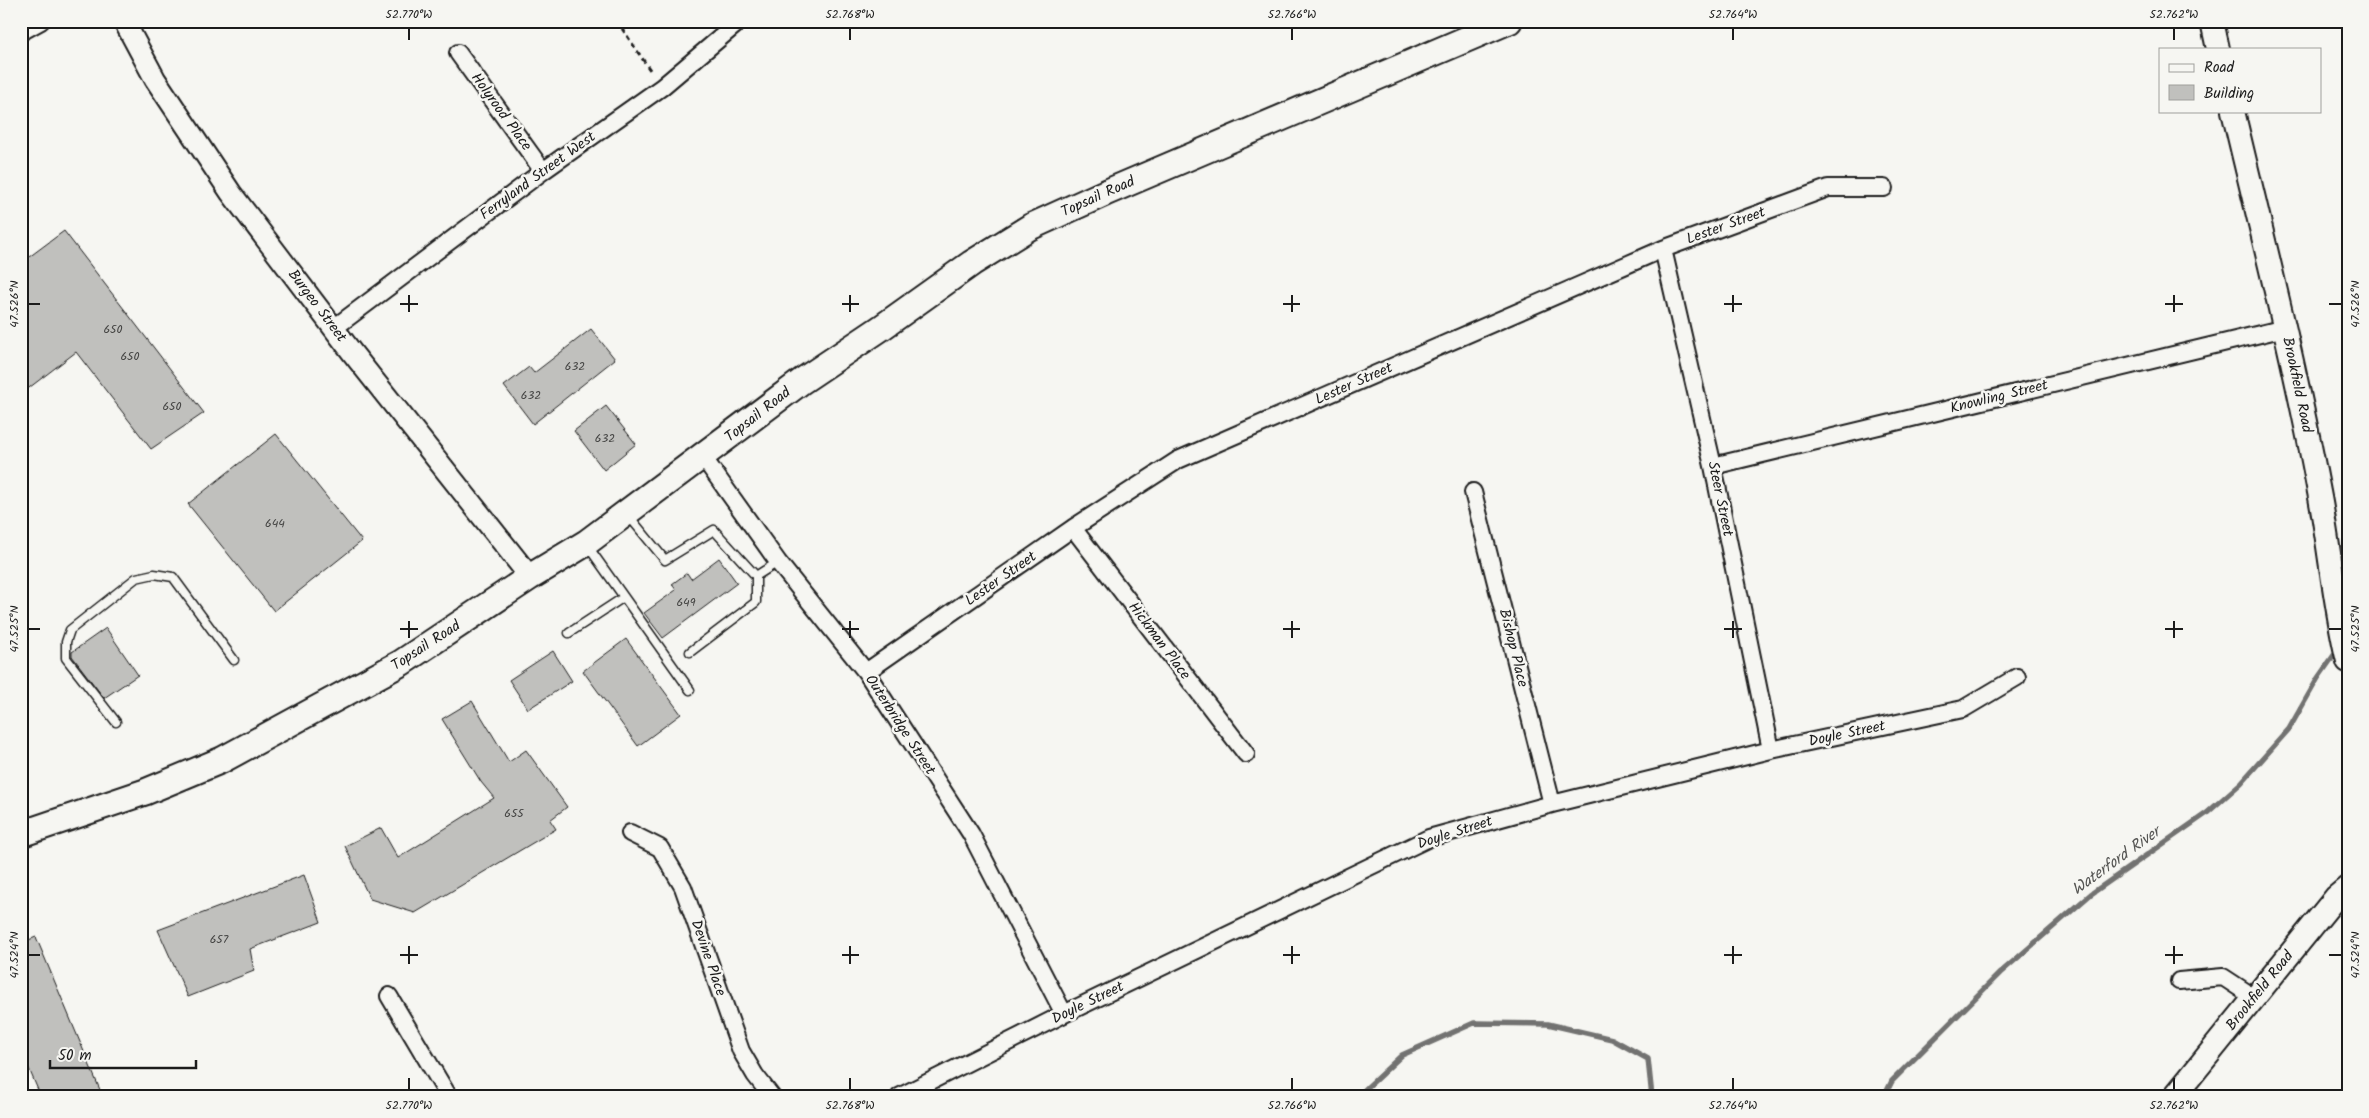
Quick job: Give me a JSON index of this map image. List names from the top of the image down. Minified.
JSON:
{"streets":{"main road":["Topsail Road","Brookfield Road"],"street":["Holyrood Place","Ferryland Street West","Lester Street","Burgeo Street","Knowling Street","Steer Street","Hickman Place","Bishop Place","Outerbridge Street","Doyle Street","Devine Place"]},"crossings":[["Holyrood Place","Ferryland Street West"],["Ferryland Street West","Burgeo Street"],["Topsail Road","Burgeo Street"],["Topsail Road","Outerbridge Street"],["Lester Street","Steer Street"],["Lester Street","Hickman Place"],["Lester Street","Outerbridge Street"],["Brookfield Road","Knowling Street"],["Knowling Street","Steer Street"],["Steer Street","Doyle Street"],["Bishop Place","Doyle Street"],["Outerbridge Street","Doyle Street"]],"water":["Waterford River"],"house_numbers":["650","650","632","632","650","632","644","649","655","657"],"legend":["Road","Building"],"scale_bar":"50 m","coordinates":["52.770°W","52.768°W","52.766°W","52.764°W","52.762°W","47.526°N","47.525°N","47.524°N"]}
